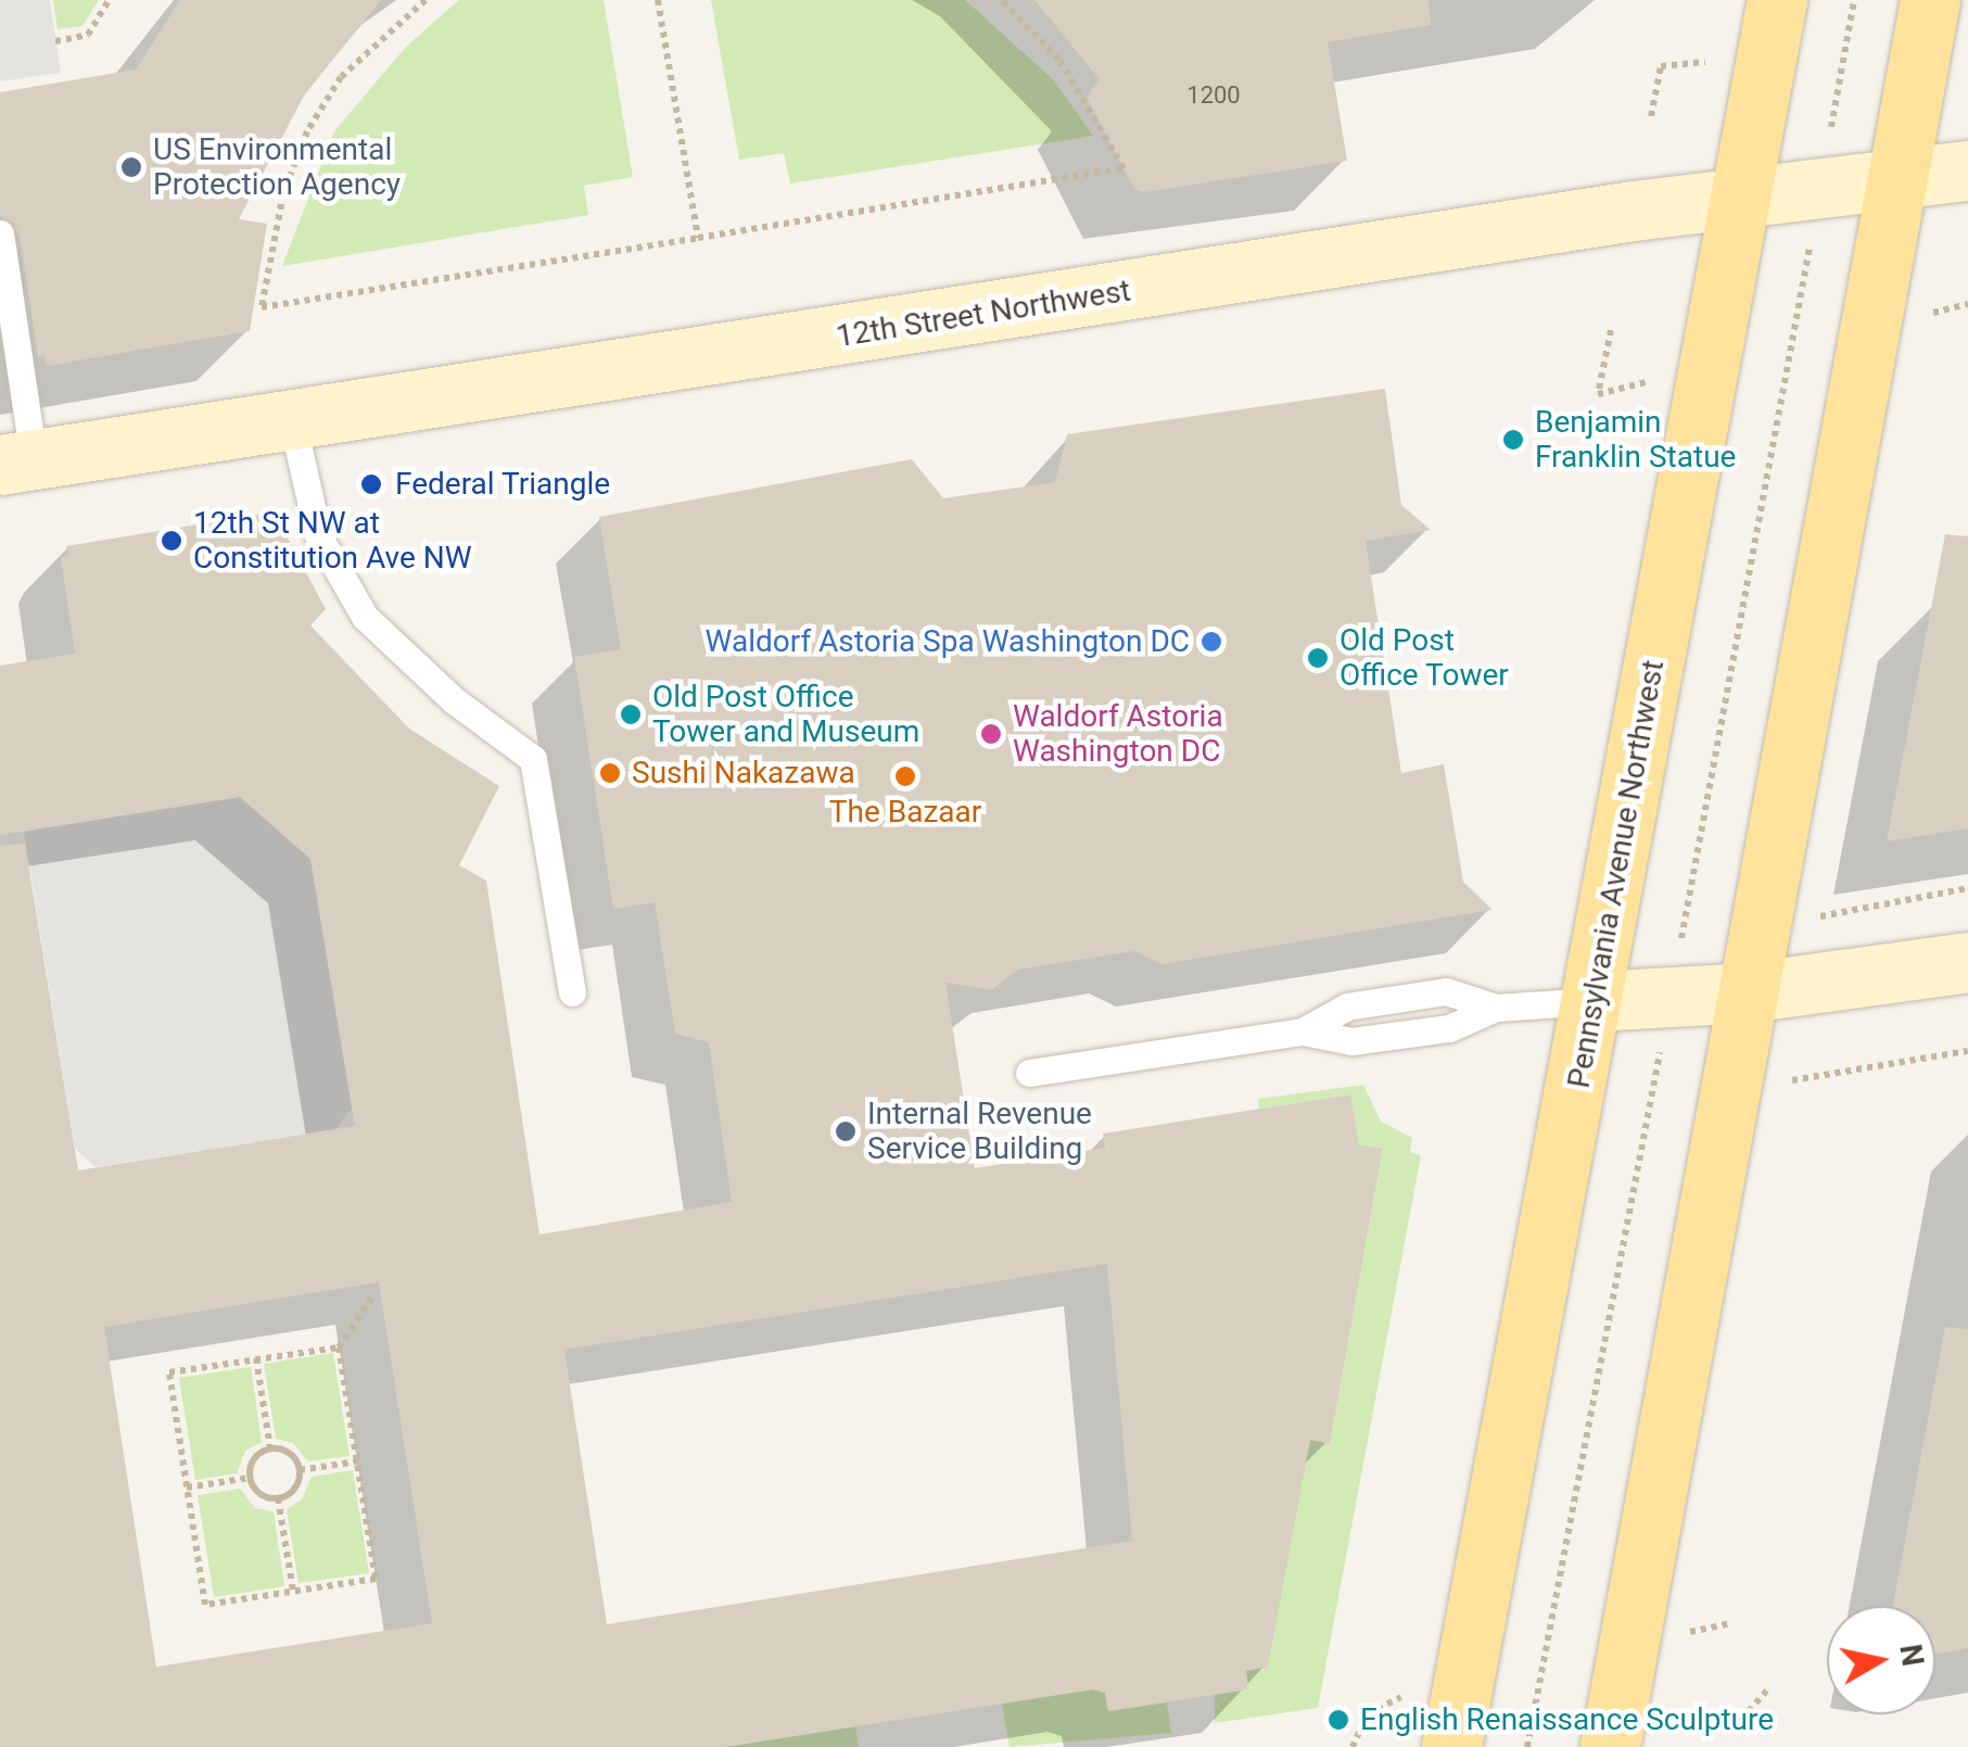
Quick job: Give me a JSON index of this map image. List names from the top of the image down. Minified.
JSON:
{"streets":{"main road":["12th Street Northwest","Pennsylvania Avenue Northwest"]},"crossings":[["12th Street Northwest","Pennsylvania Avenue Northwest"]],"places":["US Environmental Protection Agency","Benjamin Franklin Statue","Federal Triangle","12th St NW at Constitution Ave NW","Waldorf Astoria Spa Washington DC","Old Post Office Tower","Old Post Office Tower and Museum","Waldorf Astoria Washington DC","Sushi Nakazawa","The Bazaar","Internal Revenue Service Building","English Renaissance Sculpture"],"house_numbers":["1200"],"north":"right"}
